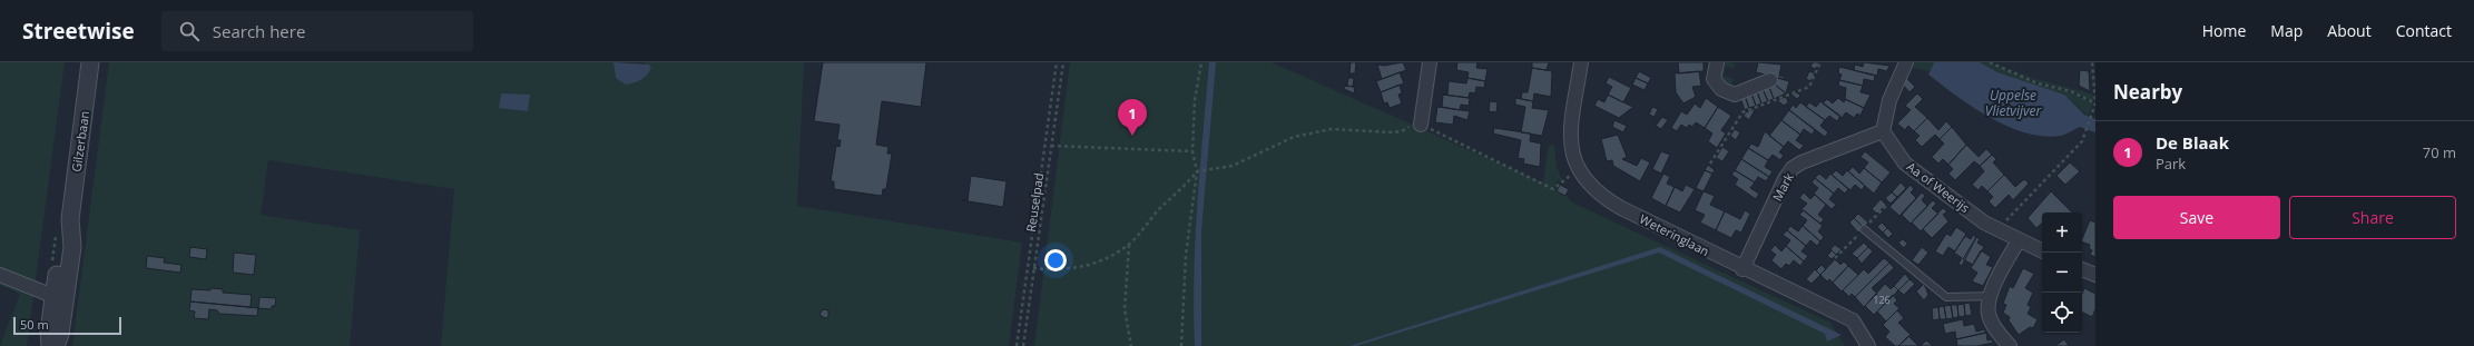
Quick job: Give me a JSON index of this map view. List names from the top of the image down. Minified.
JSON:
{"streets":{"street":["Gilzerbaan","Mark","Aa of Weerijs","Weteringlaan"],"path":["Reuselpad"]},"crossings":[["Mark","Aa of Weerijs"],["Mark","Weteringlaan"]],"water":["Uppelse Vlietvijver"],"house_numbers":["126"],"scale_bar":"50 m","page":{"header":"Streetwise","search":"Search here","nav":["Home","Map","About","Contact"],"heading":"Nearby","pins":"1","list":[{"mark":"1","name":"De Blaak","note":"Park","value":"70 m"}],"buttons":["Save","Share"],"map_buttons":["+","−"],"scale":"50 m"}}
